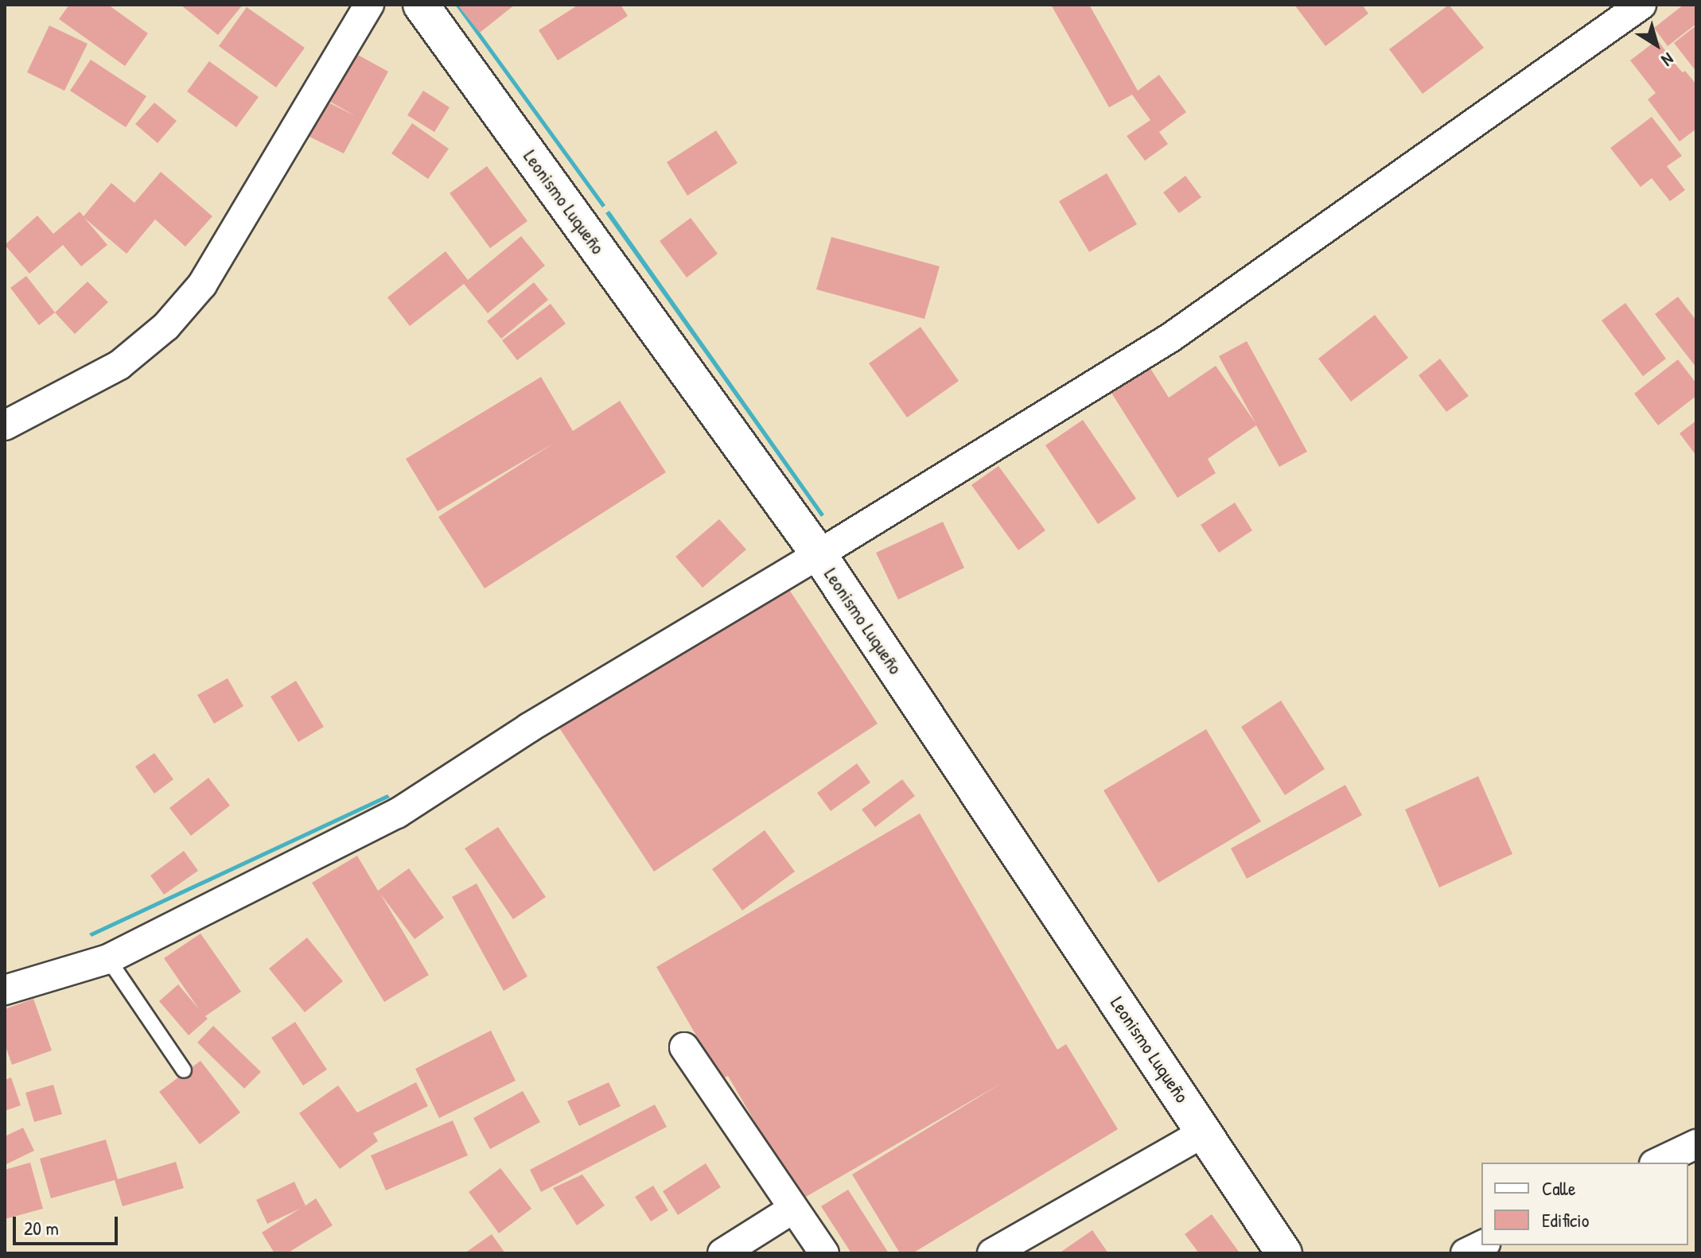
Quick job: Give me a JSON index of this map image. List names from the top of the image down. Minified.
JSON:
{"streets":{"street":["Leonismo Luqueño"]},"legend":["Calle","Edificio"],"scale_bar":"20 m","north":"bottom right"}
